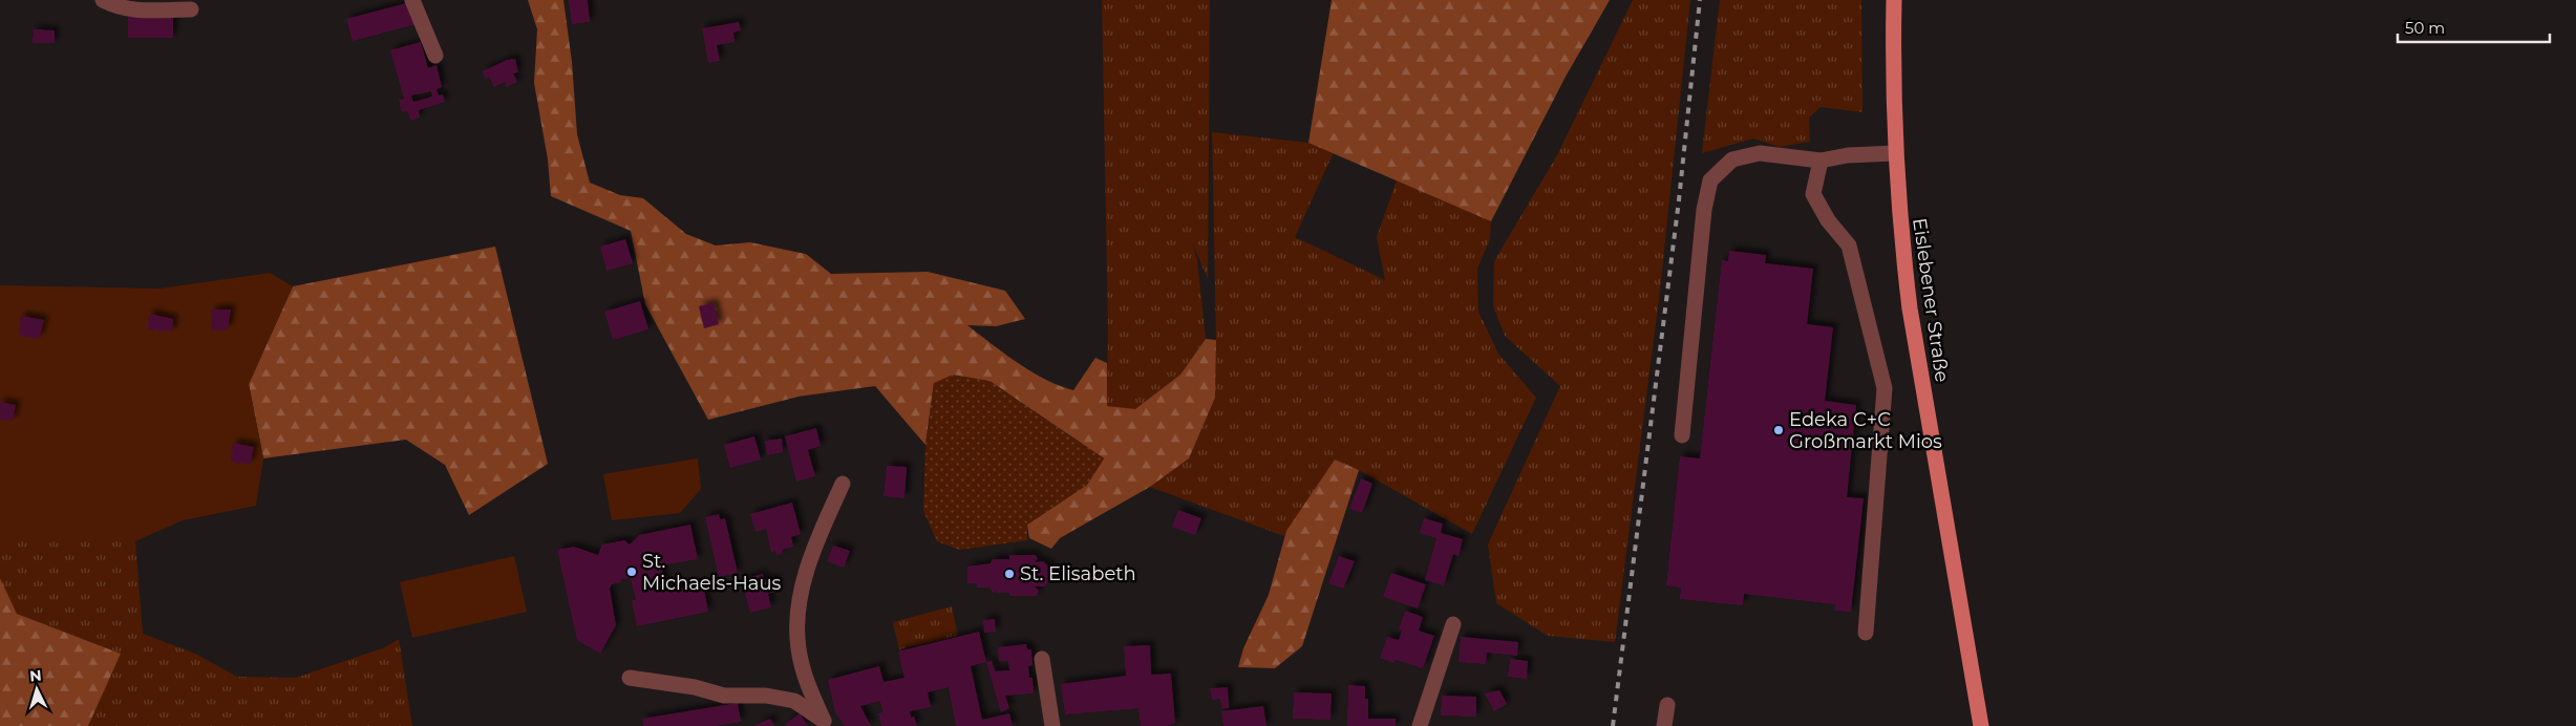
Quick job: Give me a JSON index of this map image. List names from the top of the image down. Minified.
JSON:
{"streets":{"main road":["Eislebener Straße"]},"places":["Edeka C+C Großmarkt Mios","St. Michaels-Haus","St. Elisabeth"],"scale_bar":"50 m","north":"top"}
